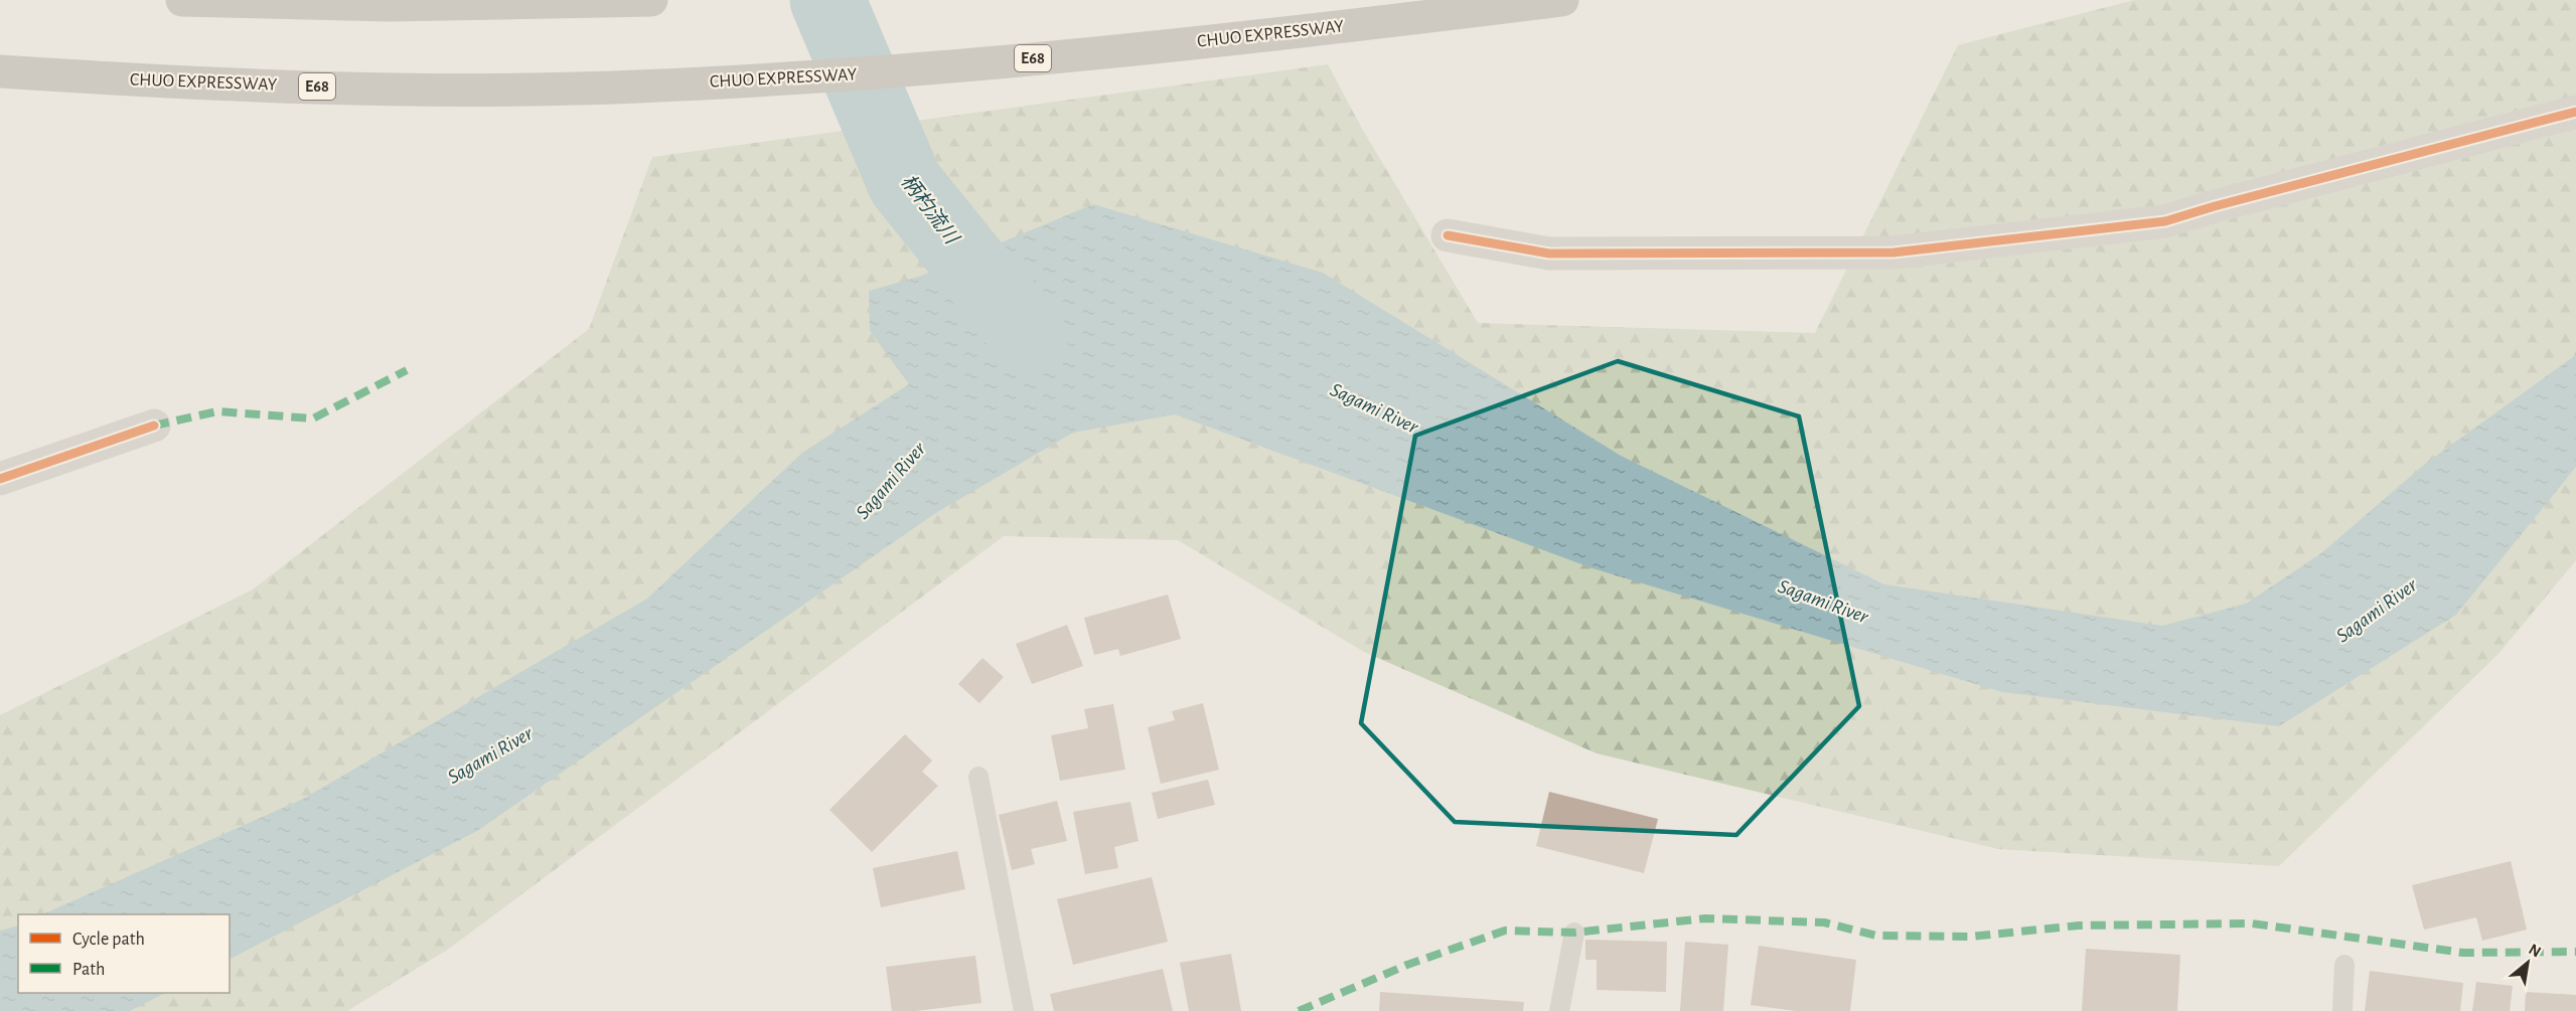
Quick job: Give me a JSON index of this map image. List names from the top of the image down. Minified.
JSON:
{"streets":{"highway":["CHUO EXPRESSWAY","E68"]},"water":["柄杓流川","Sagami River"],"legend":["Cycle path","Path"],"north":"top right"}
